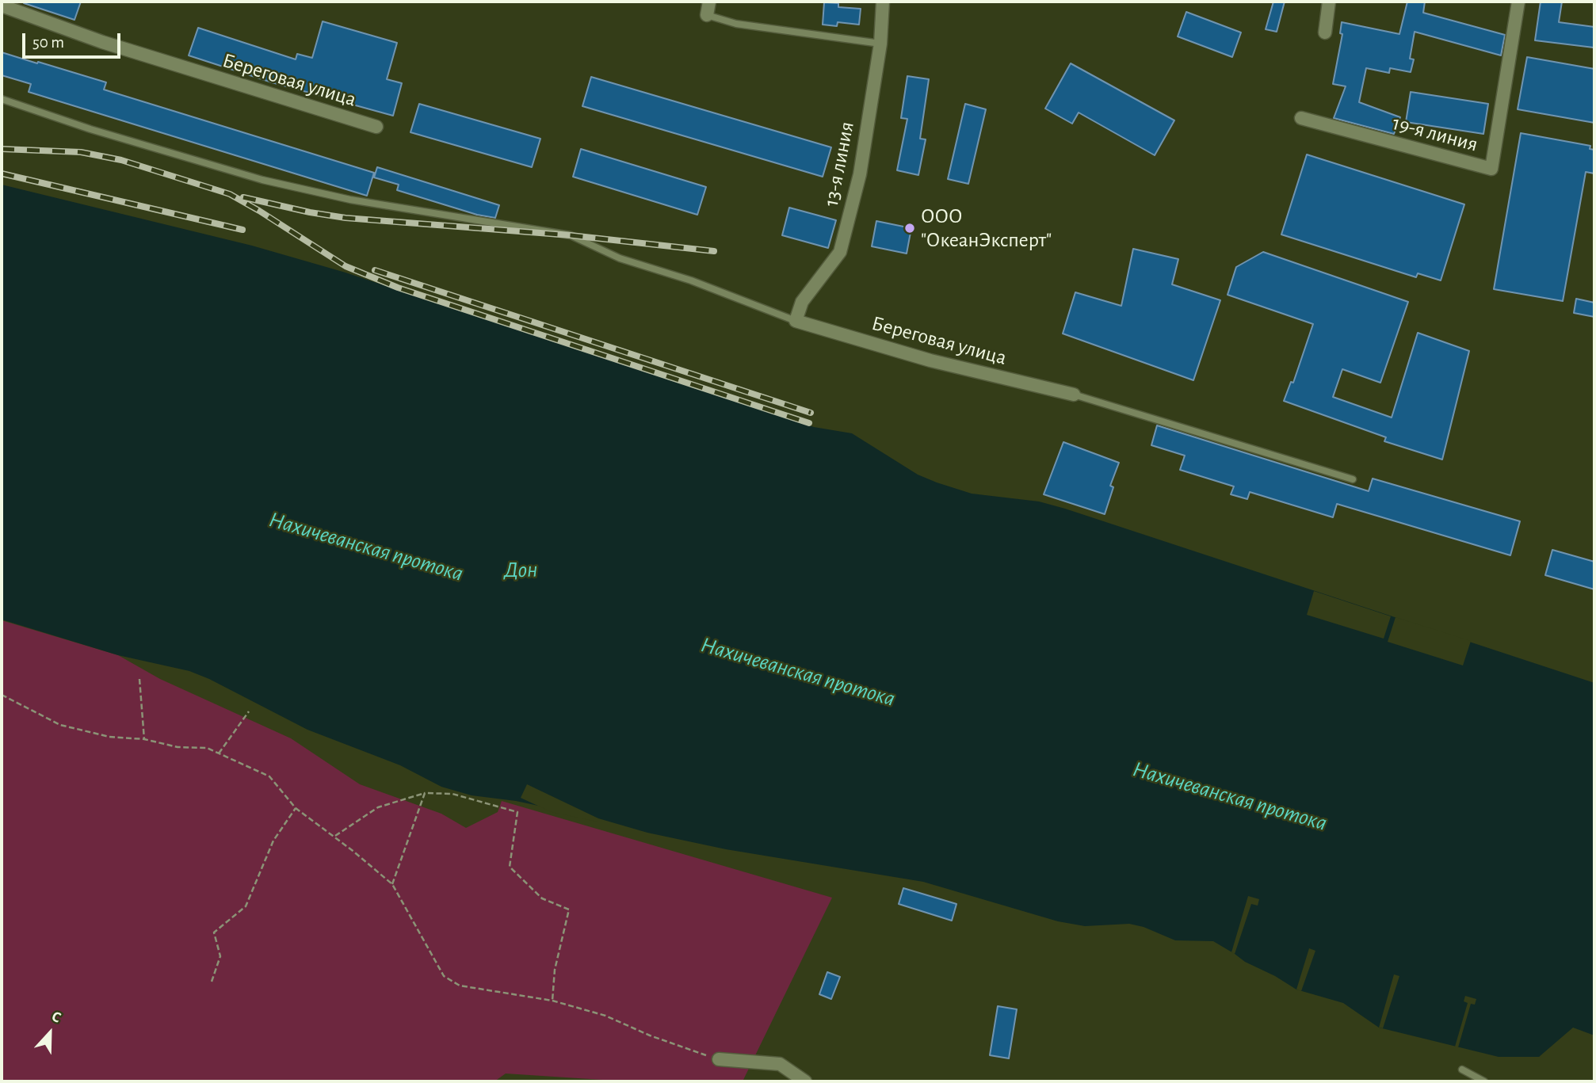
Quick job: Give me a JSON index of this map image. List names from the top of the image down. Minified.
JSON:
{"streets":{"street":["Береговая улица","19-я линия","13-я линия"]},"crossings":[["Береговая улица","13-я линия"]],"water":["Нахичеванская протока","Дон"],"places":["ООО \"ОкеанЭксперт\""],"scale_bar":"50 m","north":"top"}
